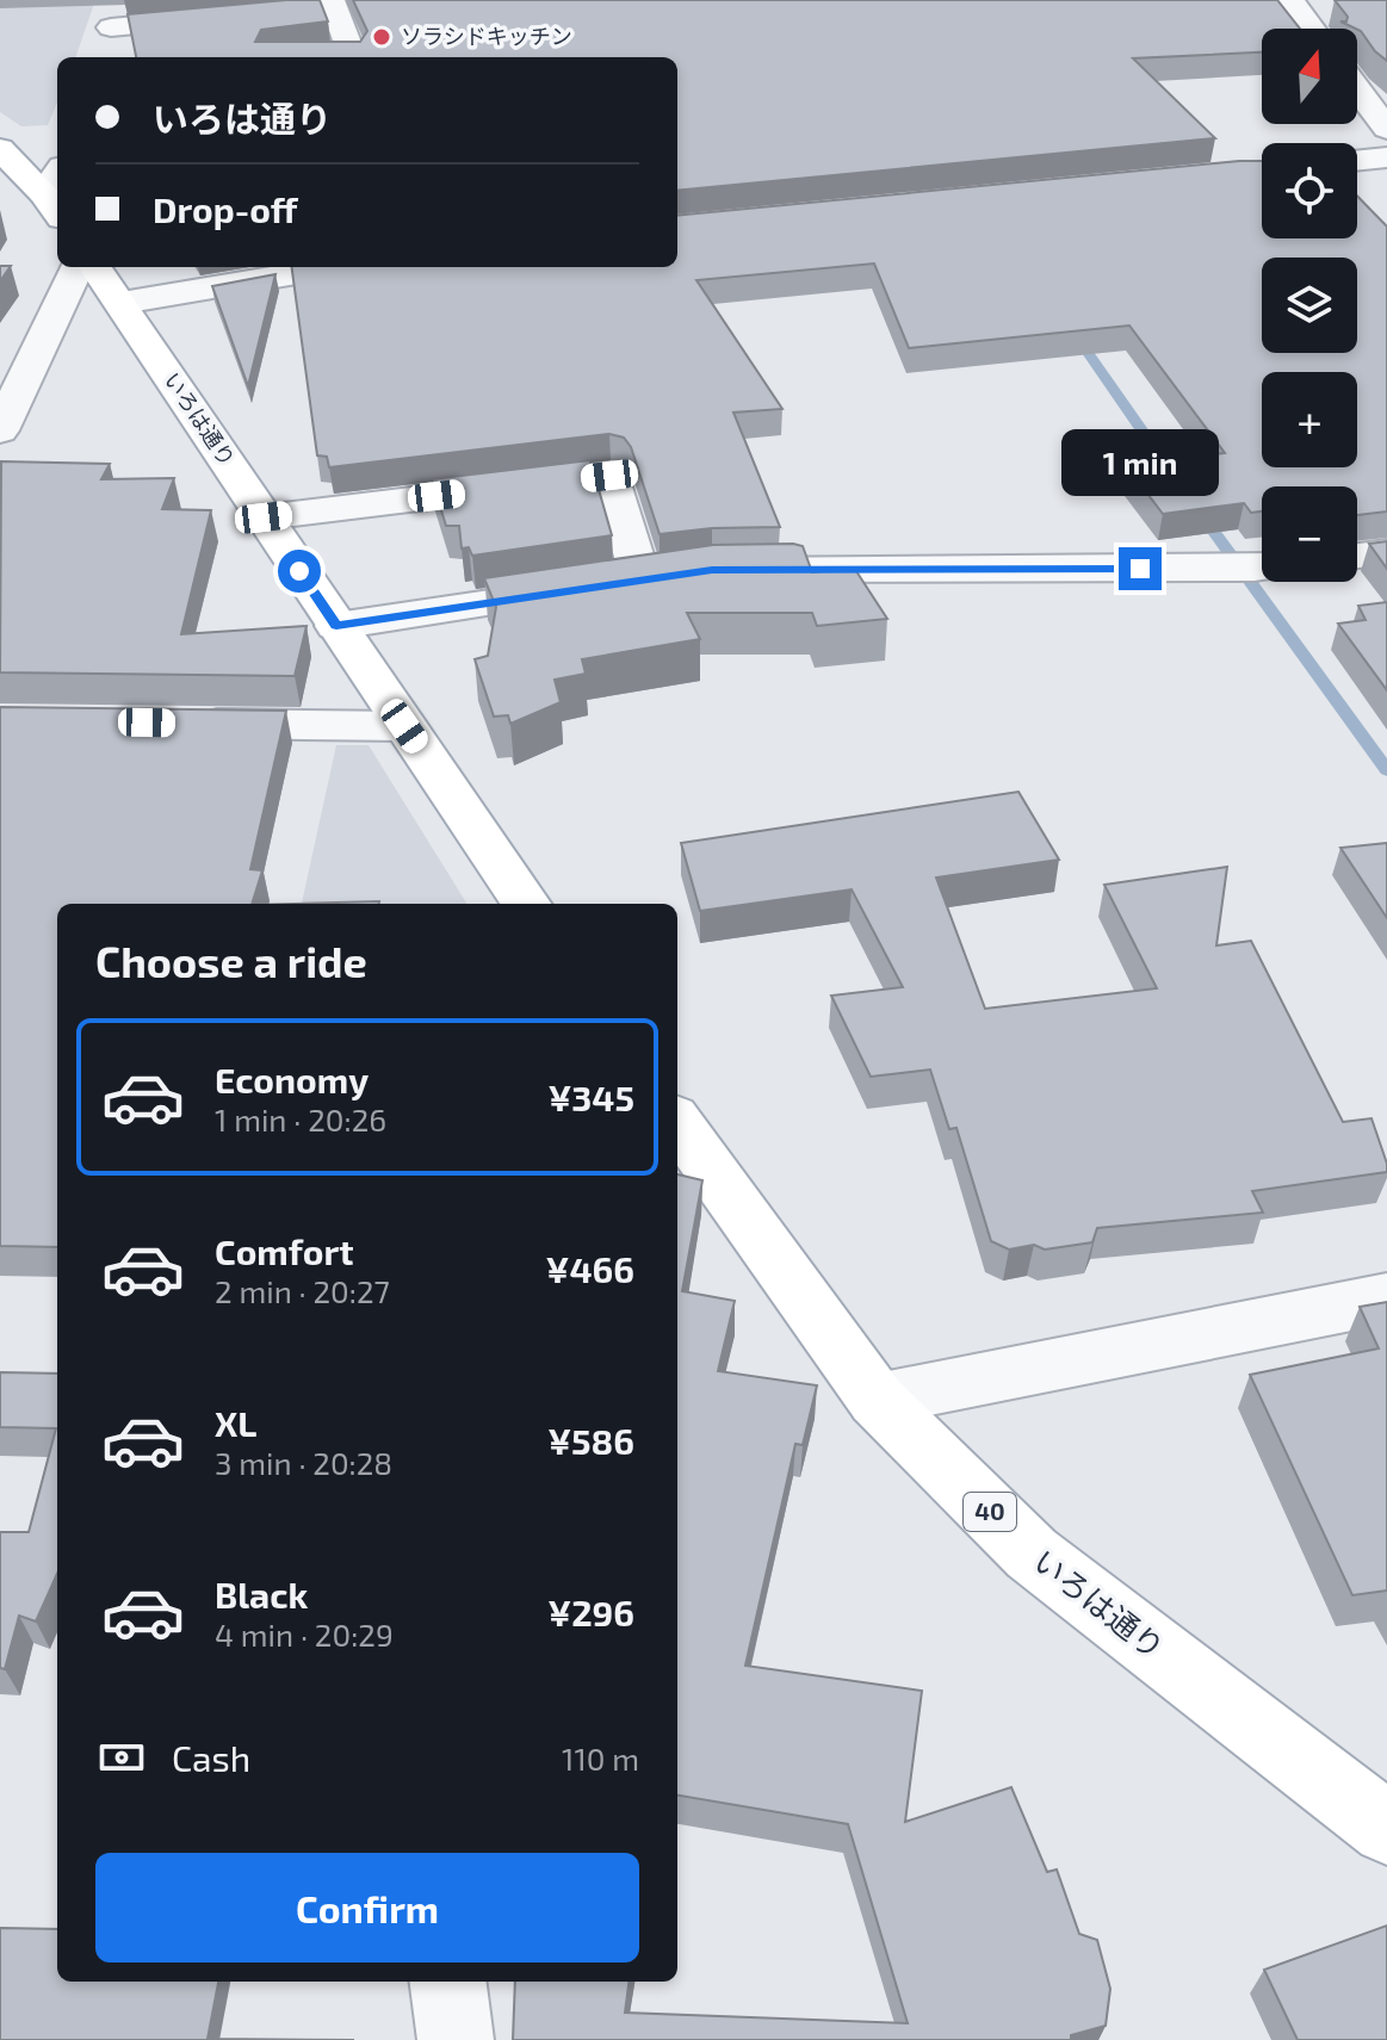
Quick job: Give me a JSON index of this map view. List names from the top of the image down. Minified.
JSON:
{"streets":{"main road":["いろは通り","40"]},"places":["ソラシドキッチン"],"north":"top","page":{"map_buttons":["+","−"],"banner":["いろは通り","Drop-off"],"bubble":"1 min","heading":"Choose a ride","list":[{"name":"Economy","note":"1 min · 20:26","value":"¥345"},{"name":"Comfort","note":"2 min · 20:27","value":"¥466"},{"name":"XL","note":"3 min · 20:28","value":"¥586"},{"name":"Black","note":"4 min · 20:29","value":"¥296"}],"pay":["Cash","110 m"],"buttons":"Confirm"}}
